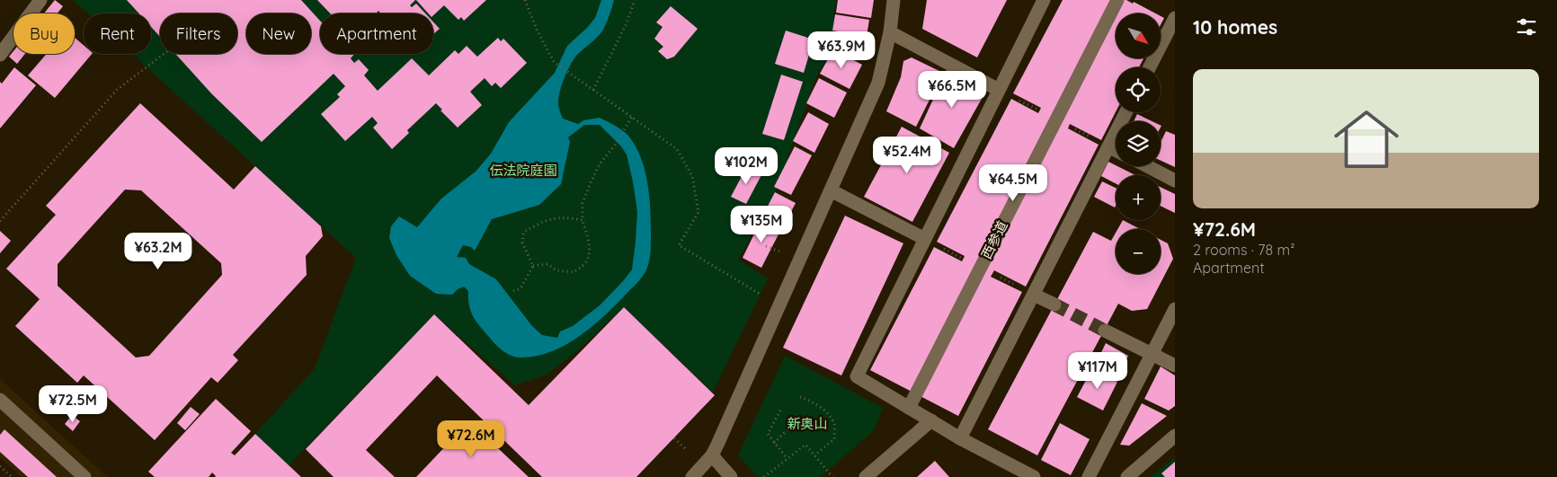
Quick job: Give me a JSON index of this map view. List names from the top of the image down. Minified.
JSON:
{"streets":{"street":["西参道"]},"parks":["伝法院庭園","新奥山"],"north":"bottom right","page":{"heading":"10 homes","map_buttons":["+","−"],"chip":["Buy","Rent","Filters","New","Apartment"],"price":["¥63.9M","¥66.5M","¥52.4M","¥102M","¥64.5M","¥135M","¥63.2M","¥117M","¥72.5M","¥72.6M"],"list":[{"name":"¥72.6M","note":"2 rooms · 78 m² · Apartment"}]}}
